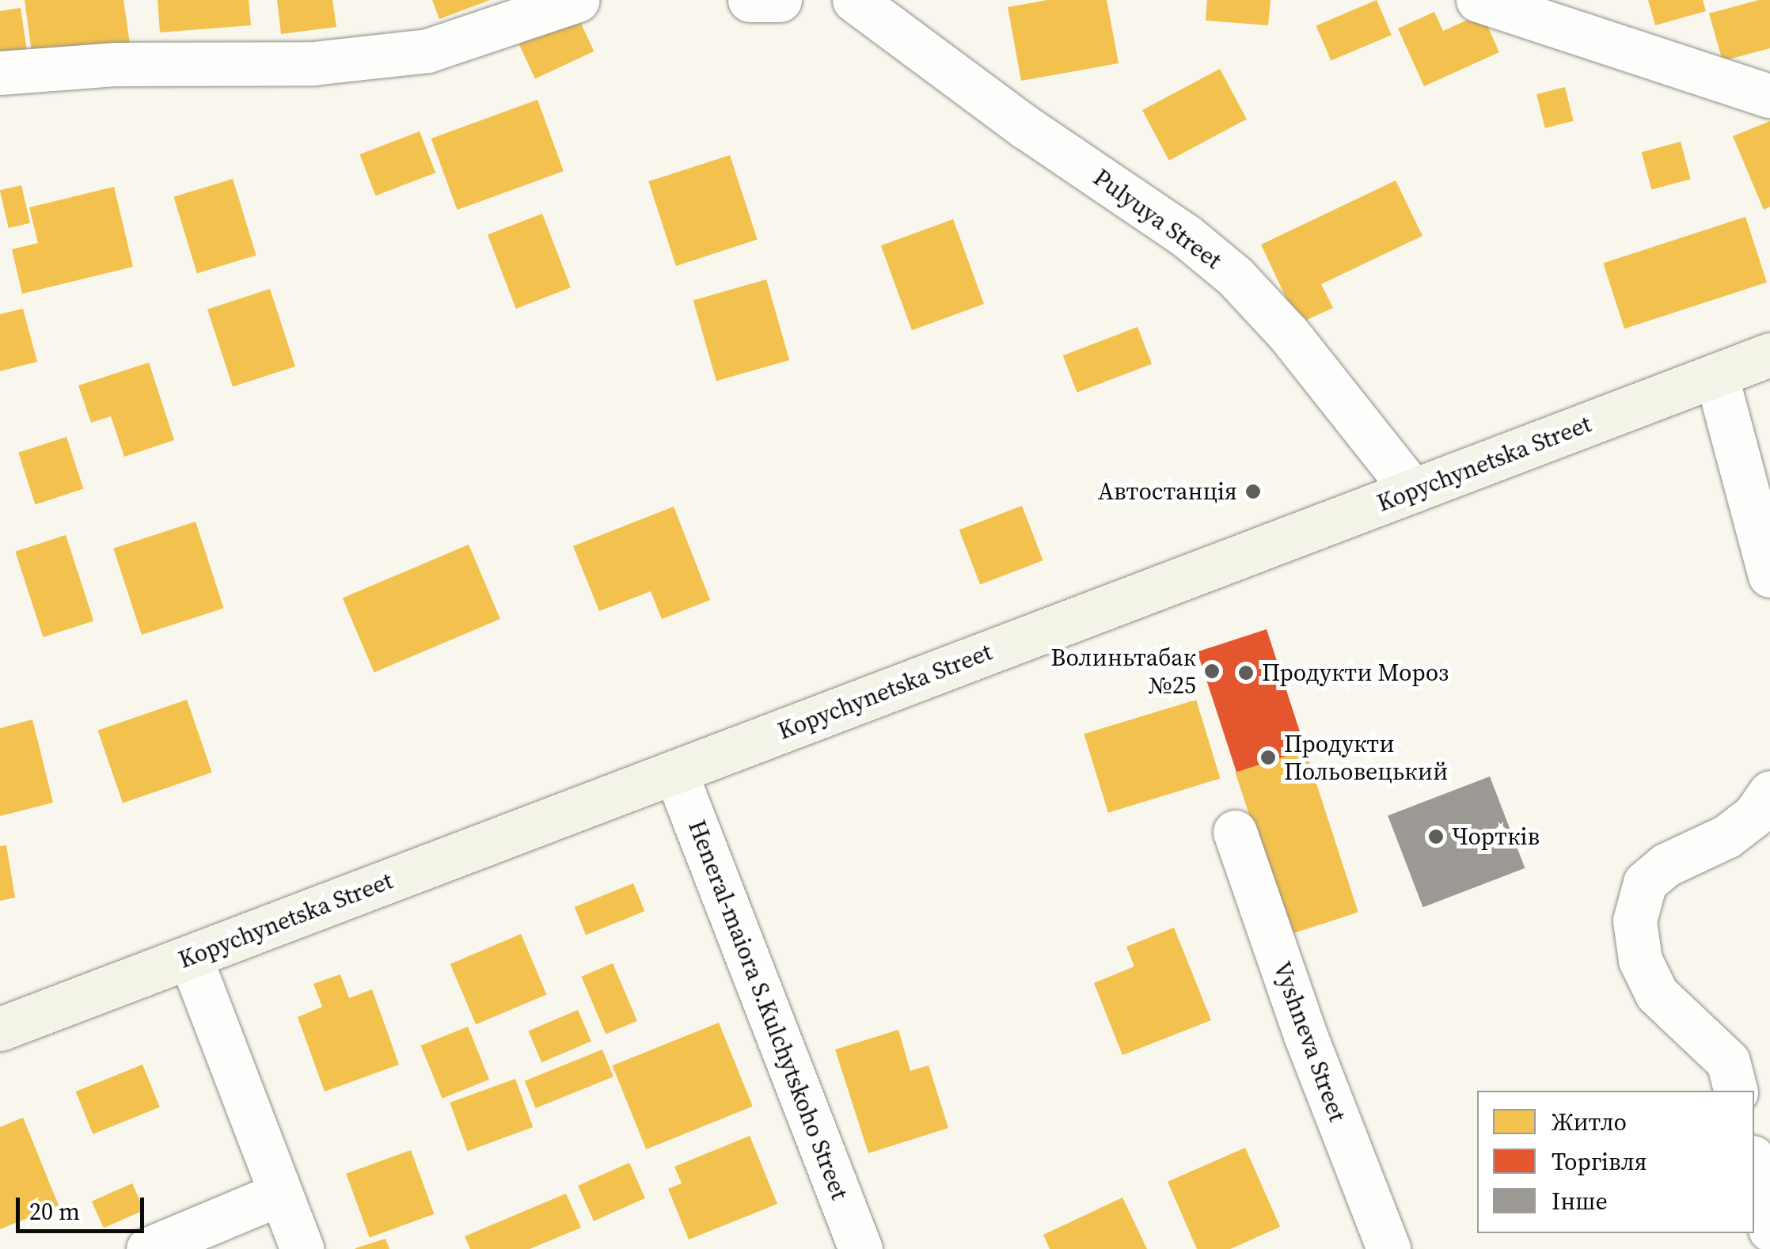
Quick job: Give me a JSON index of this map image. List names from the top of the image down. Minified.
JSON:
{"streets":{"main road":["Kopychynetska Street"],"street":["Pulyuya Street","Heneral-maiora S.Kulchytskoho Street","Vyshneva Street"]},"crossings":[["Pulyuya Street","Kopychynetska Street"],["Kopychynetska Street","Heneral-maiora S.Kulchytskoho Street"]],"places":["Автостанція","Волиньтабак №25","Продукти Мороз","Продукти Польовецький","Чортків"],"legend":["Житло","Торгівля","Інше"],"scale_bar":"20 m"}
